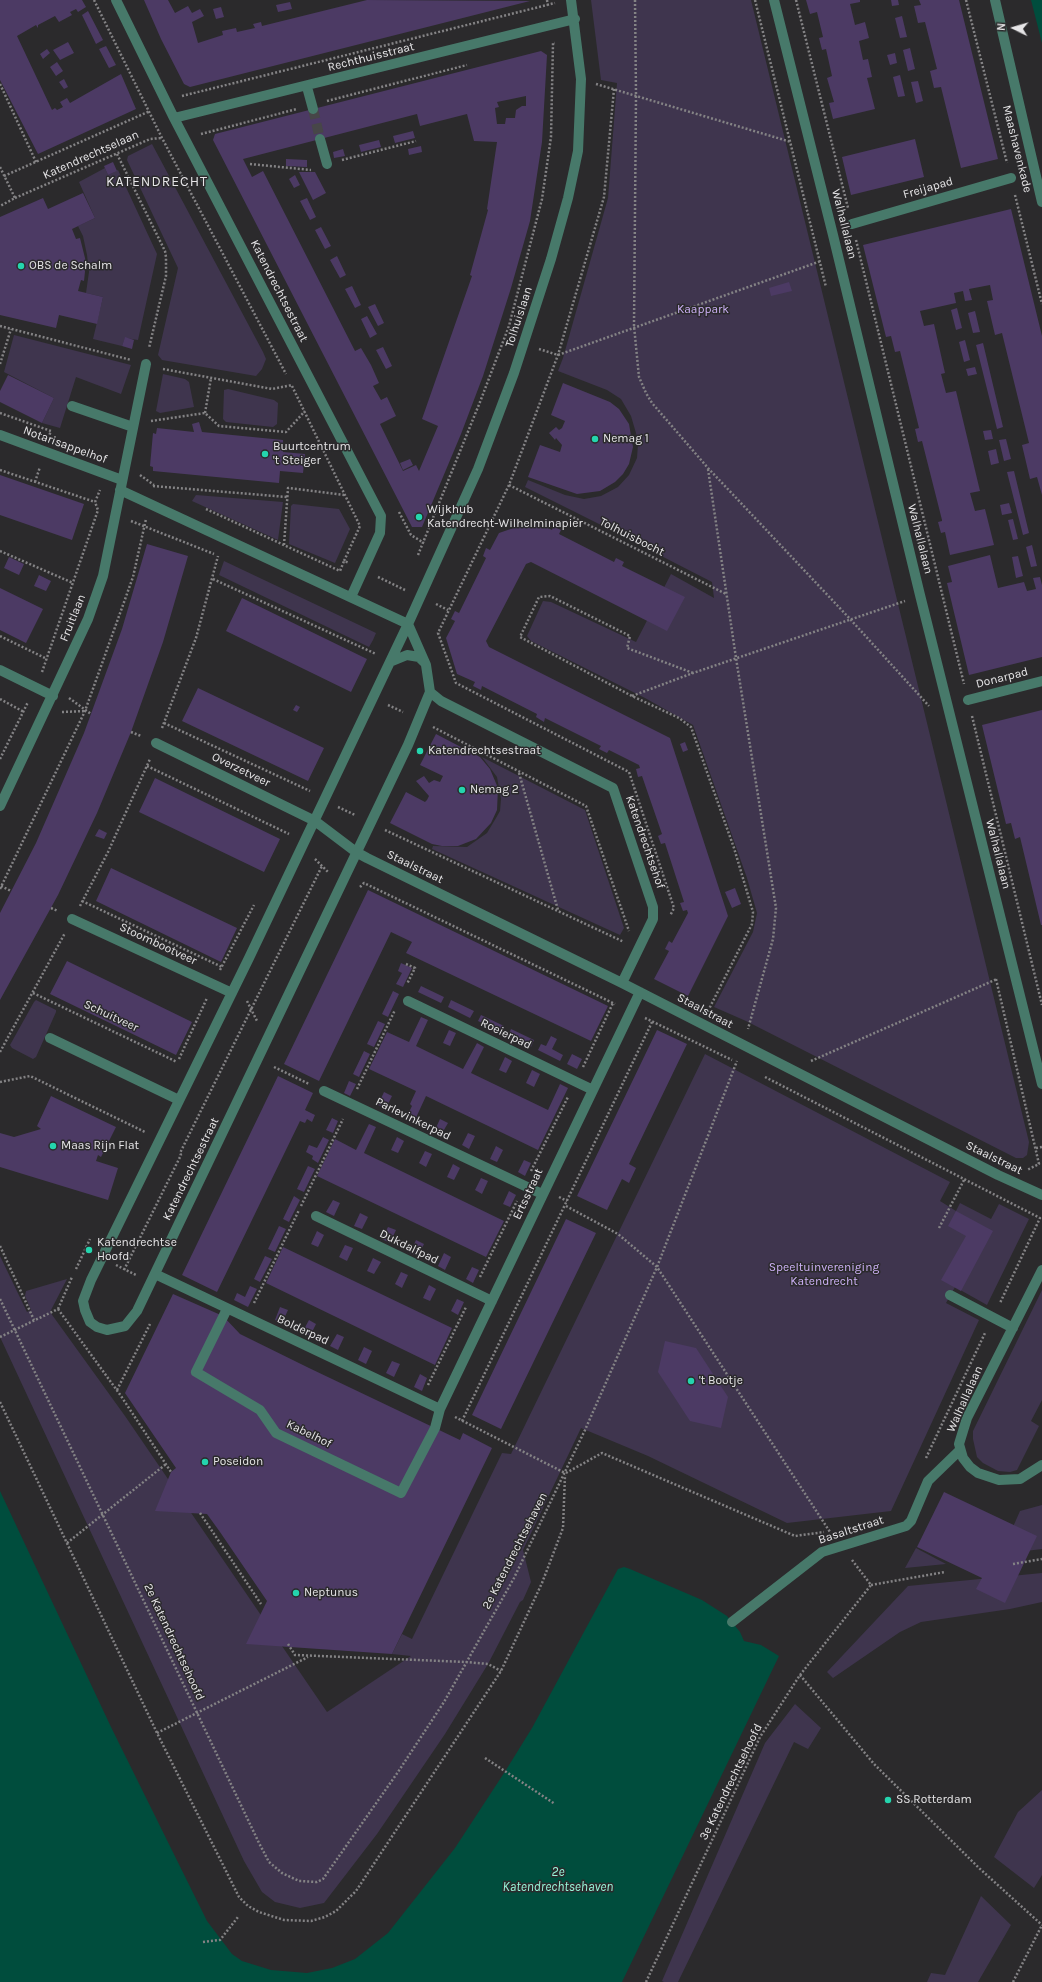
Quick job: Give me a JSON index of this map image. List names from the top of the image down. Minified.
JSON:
{"streets":{"street":["Rechthuisstraat","Maashavenkade","Freijapad","Walhallalaan","Katendrechtsestraat","Tolhuislaan","Notarisappelhof","Fruitlaan","Donarpad","Overzetveer","Katendrechtsehof","Staalstraat","Stoombootveer","Roeierpad","Parlevinkerpad","Ertsstraat","Dukdalfpad","Bolderpad","Kabelhof","Basaltstraat"],"path":["Katendrechtselaan","Tolhuisbocht","Schuitveer","2e Katendrechtsehaven","2e Katendrechtsehoofd","3e Katendrechtsehoofd"]},"crossings":[["Rechthuisstraat","Katendrechtsestraat"],["Rechthuisstraat","Tolhuislaan"],["Maashavenkade","Freijapad"],["Freijapad","Walhallalaan"],["Walhallalaan","Donarpad"],["Walhallalaan","Basaltstraat"],["Katendrechtsestraat","Tolhuislaan"],["Katendrechtsestraat","Overzetveer"],["Katendrechtsestraat","Katendrechtsehof"],["Katendrechtsestraat","Staalstraat"],["Katendrechtsestraat","Stoombootveer"],["Katendrechtsestraat","Bolderpad"],["Notarisappelhof","Fruitlaan"],["Katendrechtsehof","Staalstraat"],["Staalstraat","Ertsstraat"],["Roeierpad","Ertsstraat"],["Parlevinkerpad","Ertsstraat"],["Ertsstraat","Dukdalfpad"],["Ertsstraat","Bolderpad"],["Ertsstraat","Kabelhof"],["Bolderpad","Kabelhof"],["2e Katendrechtsehaven","2e Katendrechtsehoofd"]],"districts":["KATENDRECHT"],"water":["2e Katendrechtsehaven"],"parks":["Kaappark","Speeltuinvereniging Katendrecht"],"places":["OBS de Schalm","Nemag 1","Buurtcentrum 't Steiger","Wijkhub Katendrecht-Wilhelminapier","Katendrechtsestraat","Nemag 2","Maas Rijn Flat","Katendrechtse Hoofd","'t Bootje","Poseidon","Neptunus","SS Rotterdam"],"north":"left"}
